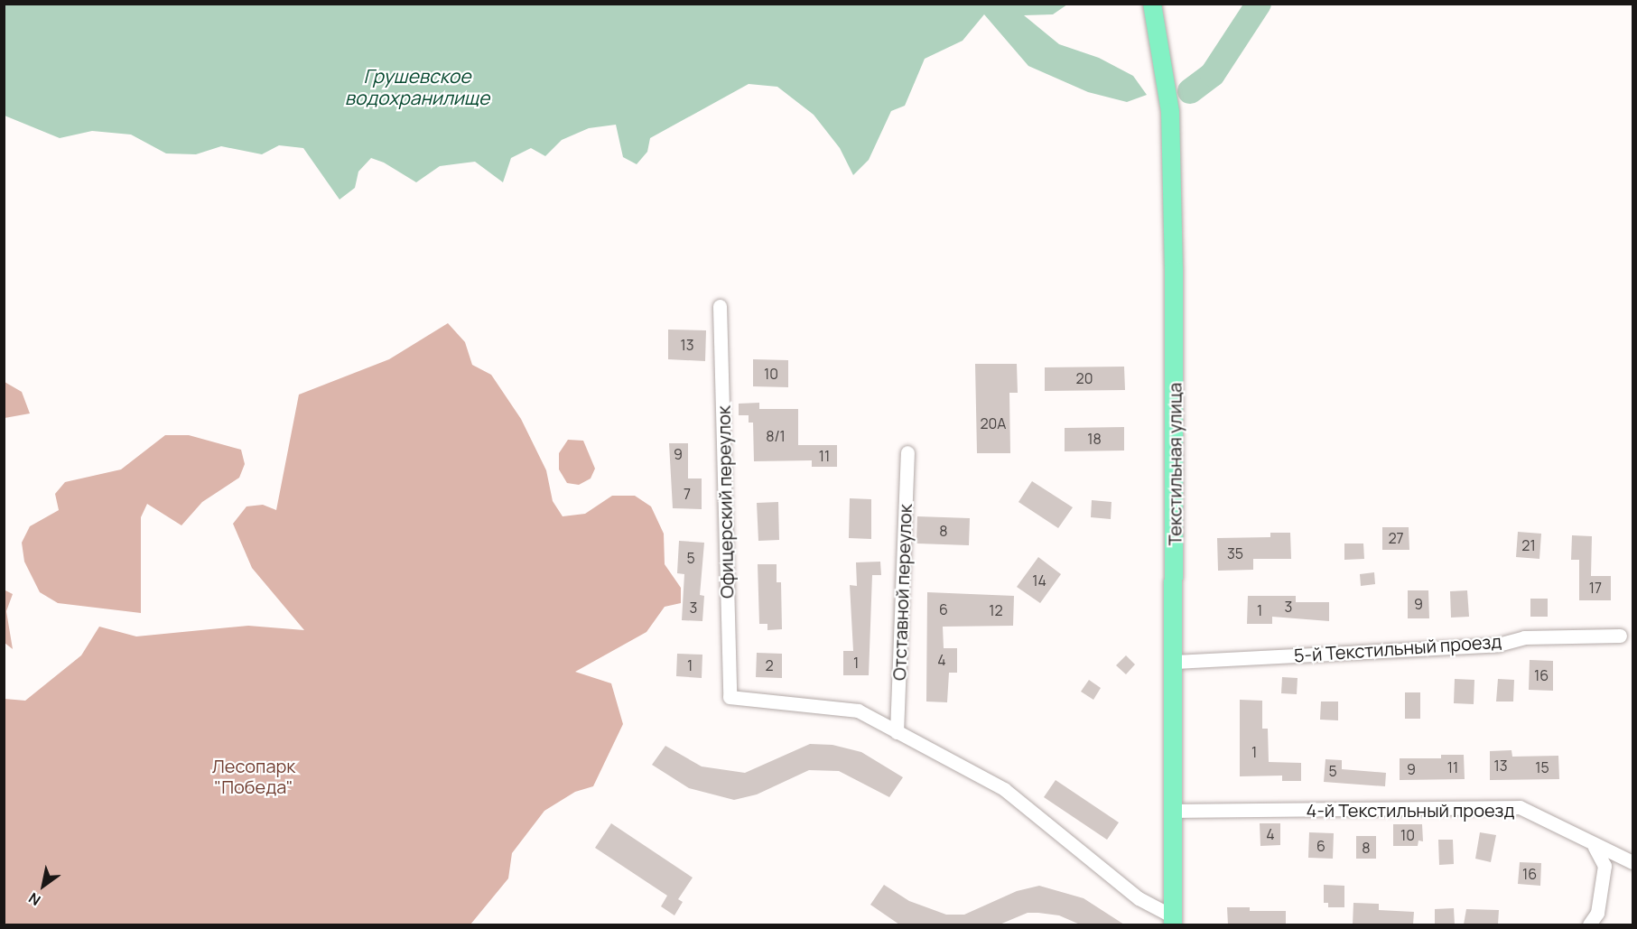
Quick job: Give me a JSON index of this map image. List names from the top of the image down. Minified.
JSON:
{"streets":{"main road":["Текстильная улица"],"street":["Офицерский переулок","Отставной переулок","5-й Текстильный проезд","4-й Текстильный проезд"]},"crossings":[["Текстильная улица","5-й Текстильный проезд"],["Текстильная улица","4-й Текстильный проезд"],["Офицерский переулок","Отставной переулок"]],"water":["Грушевское водохранилище"],"parks":["Лесопарк \"Победа\""],"house_numbers":["13","10","20","20А","8/1","18","9","11","7","8","27","21","35","5","14","17","9","3","3","6","12","1","4","1","1","2","16","1","13","11","15","9","5","4","10","6","8","16"],"north":"bottom left"}
